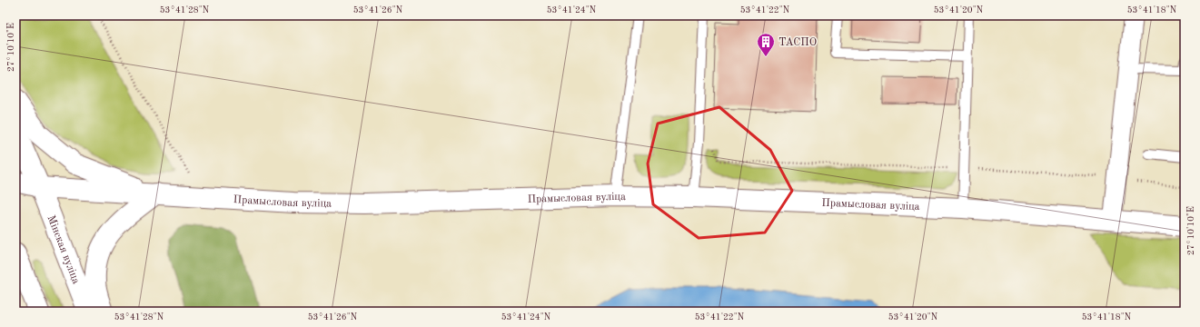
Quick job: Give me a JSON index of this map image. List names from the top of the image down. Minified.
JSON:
{"streets":{"main road":["Прамысловая вуліца","Мінская вуліца"]},"crossings":[["Прамысловая вуліца","Мінская вуліца"]],"places":{"building":["ТАСПО"]},"coordinates":["53°41'28\"N","53°41'26\"N","53°41'24\"N","53°41'22\"N","53°41'20\"N","53°41'18\"N","27°10'10\"E"]}
